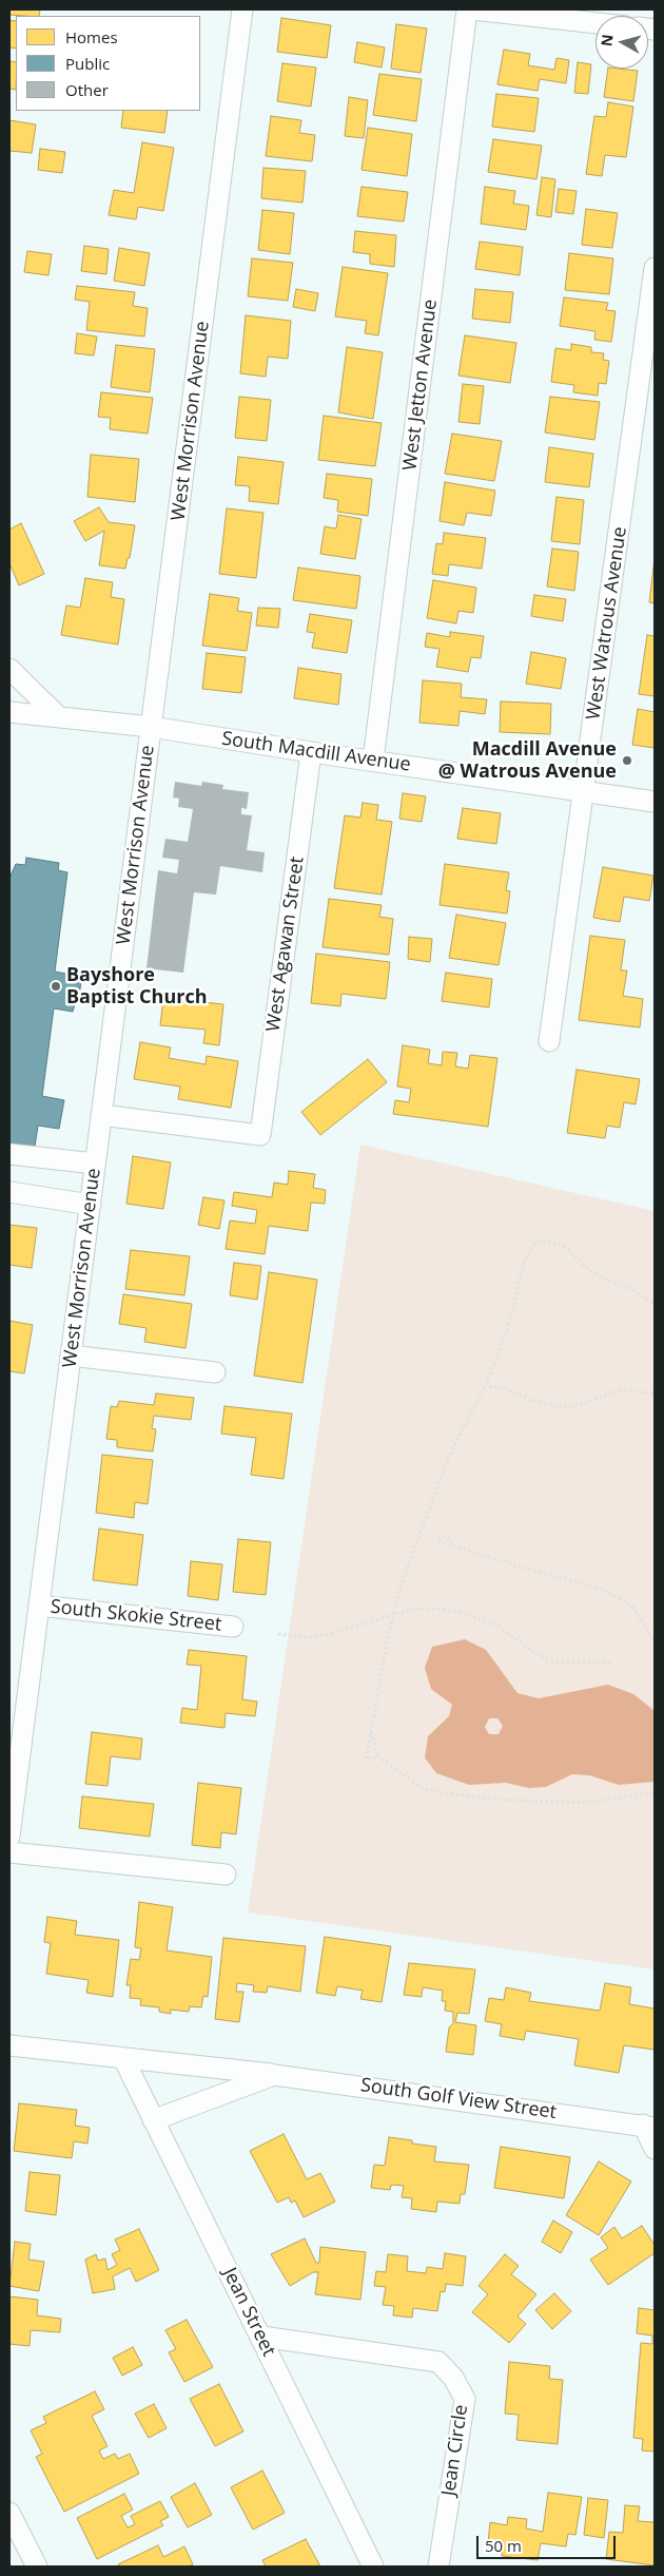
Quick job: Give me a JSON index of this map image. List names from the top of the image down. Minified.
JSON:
{"streets":{"street":["West Jetton Avenue","West Morrison Avenue","West Watrous Avenue","South Macdill Avenue","West Agawan Street","South Skokie Street","South Golf View Street","Jean Street","Jean Circle"]},"crossings":[["West Jetton Avenue","South Macdill Avenue"],["West Morrison Avenue","South Macdill Avenue"],["West Morrison Avenue","West Agawan Street"],["West Morrison Avenue","South Skokie Street"],["West Watrous Avenue","South Macdill Avenue"],["South Macdill Avenue","West Agawan Street"],["South Golf View Street","Jean Street"],["Jean Street","Jean Circle"]],"places":["Macdill Avenue @ Watrous Avenue","Bayshore Baptist Church"],"legend":["Homes","Public","Other"],"scale_bar":"50 m","north":"left"}
